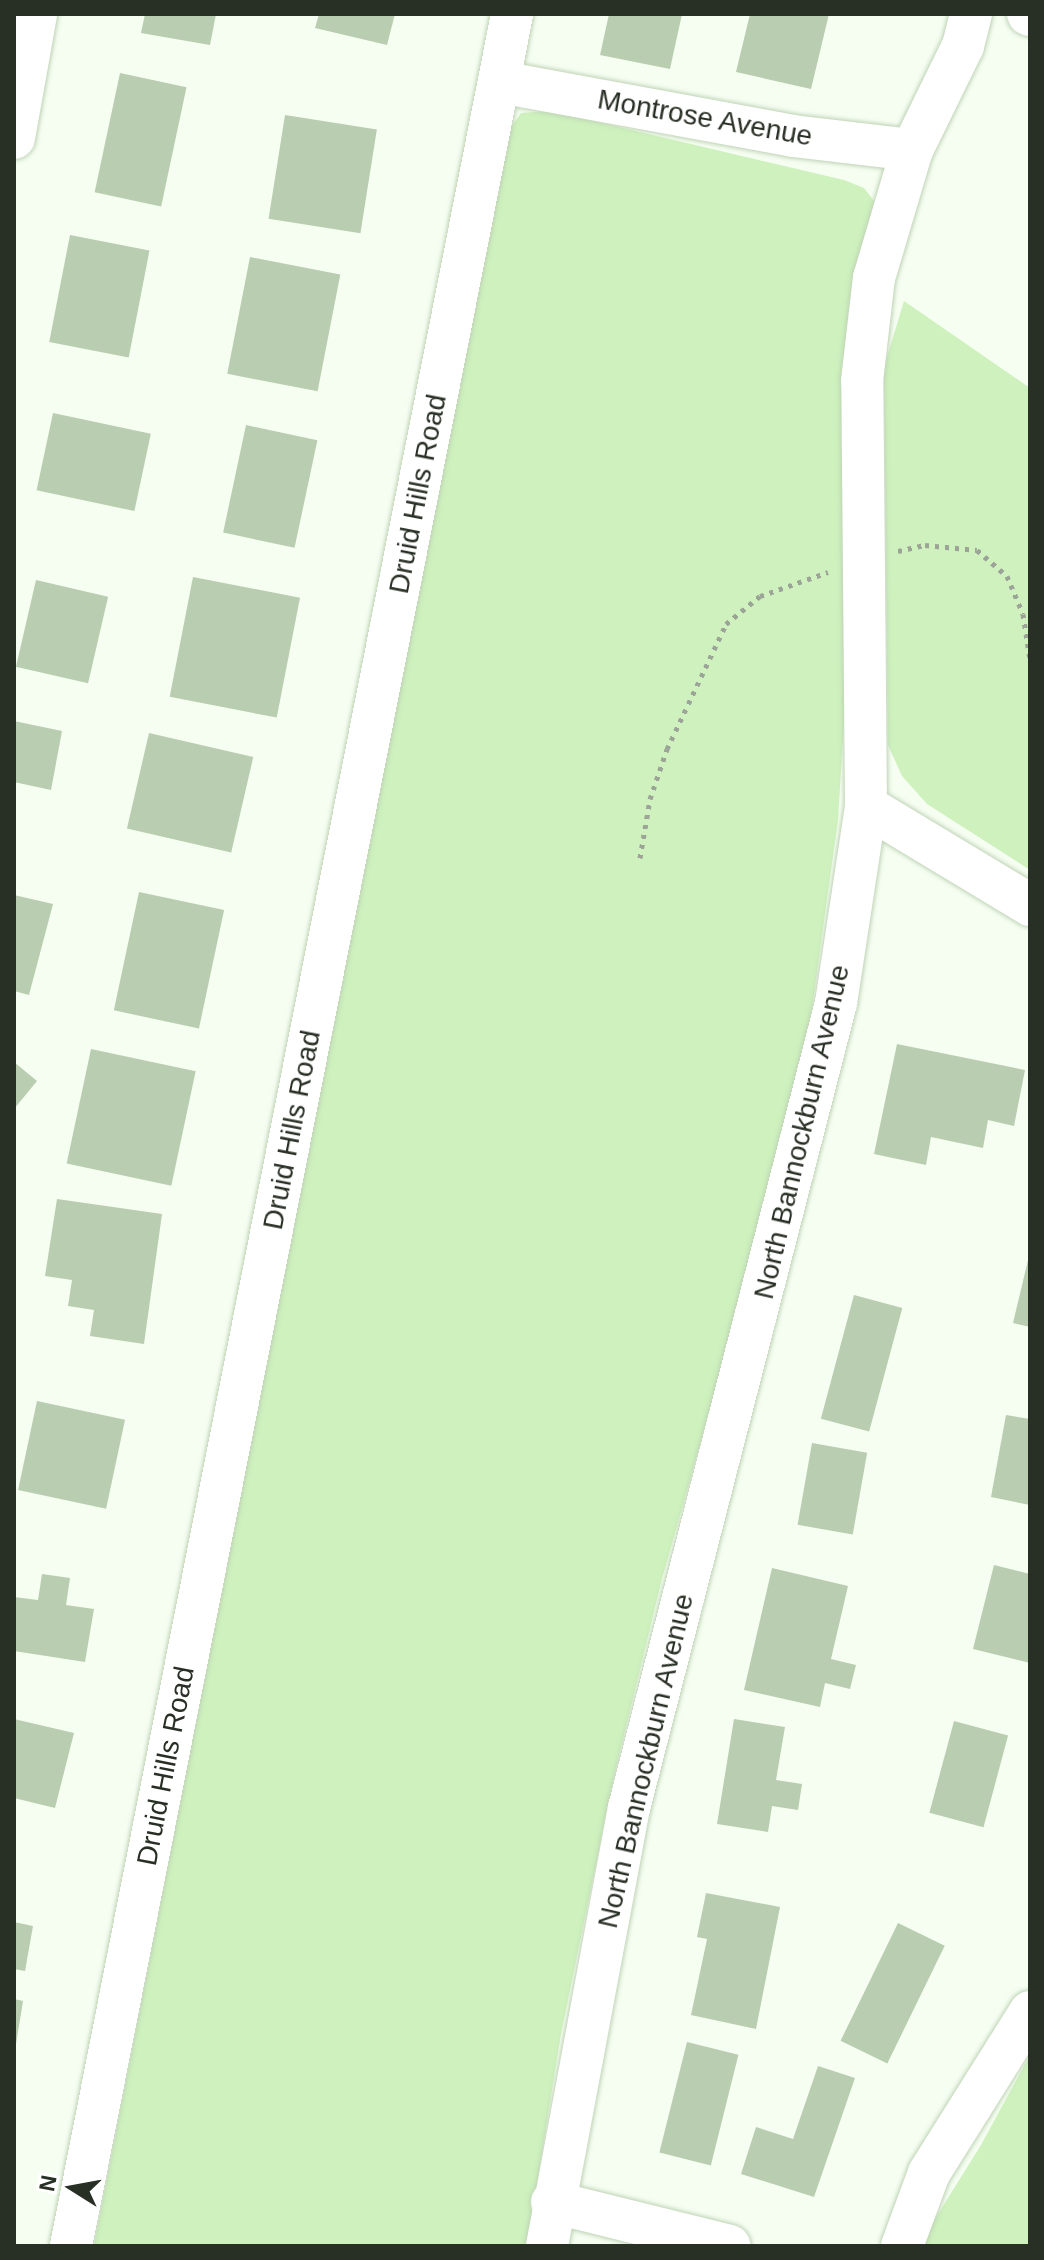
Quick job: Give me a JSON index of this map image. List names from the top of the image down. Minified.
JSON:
{"streets":{"street":["Montrose Avenue","Druid Hills Road","North Bannockburn Avenue"]},"crossings":[["Montrose Avenue","Druid Hills Road"],["Montrose Avenue","North Bannockburn Avenue"]],"north":"left"}
